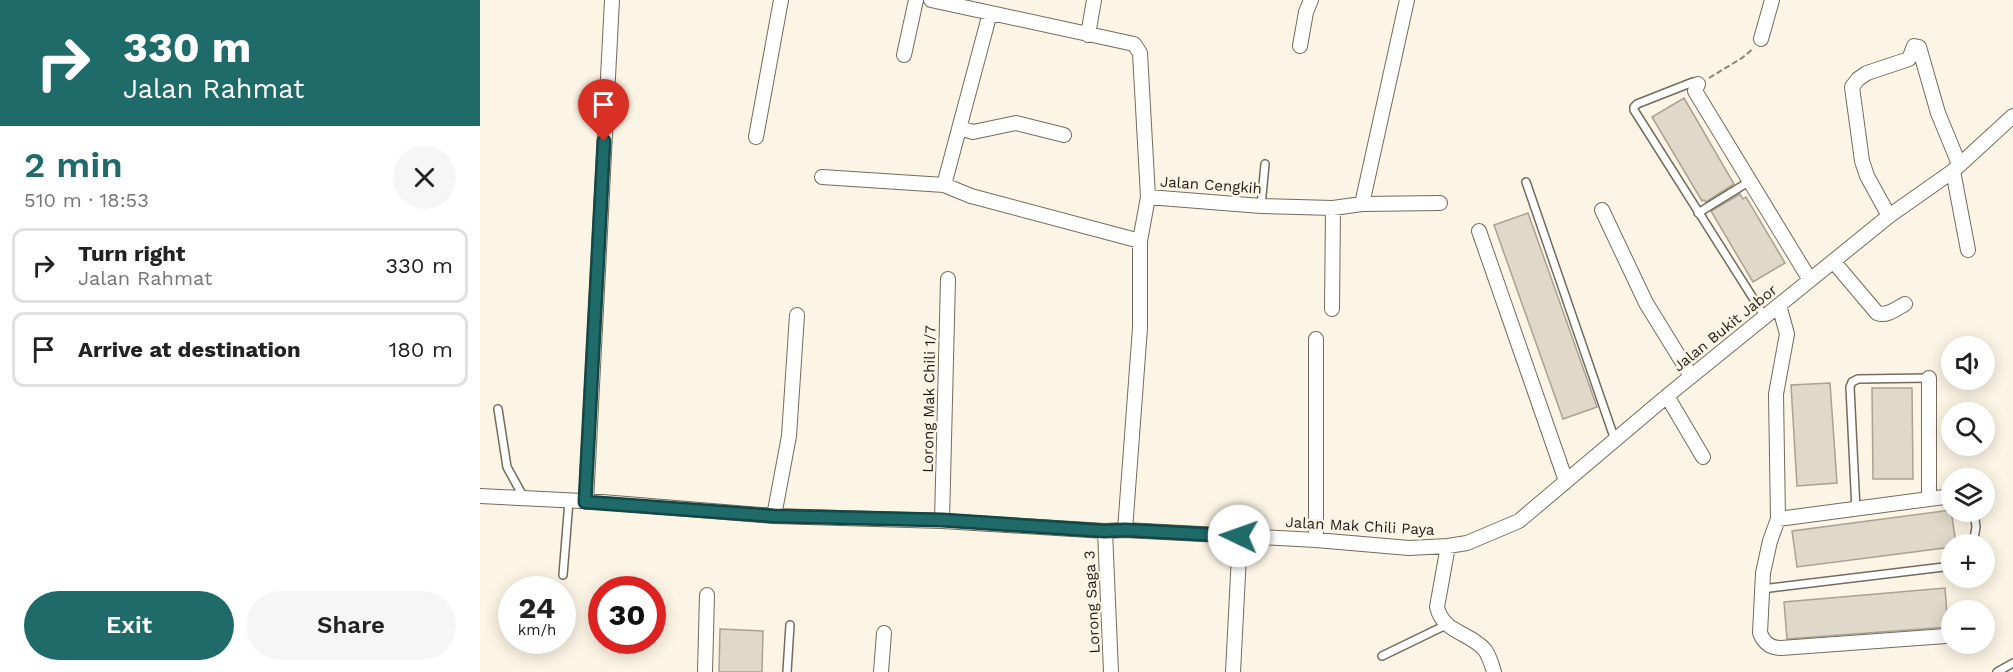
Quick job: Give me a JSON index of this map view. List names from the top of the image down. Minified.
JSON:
{"streets":{"street":["Jalan Cengkih","Jalan Bukit Jabor","Lorong Mak Chili 1/7","Jalan Mak Chili Paya","Lorong Saga 3"]},"crossings":[["Jalan Cengkih","Jalan Mak Chili Paya"],["Jalan Bukit Jabor","Jalan Mak Chili Paya"],["Lorong Mak Chili 1/7","Jalan Mak Chili Paya"],["Jalan Mak Chili Paya","Lorong Saga 3"]],"page":{"turn":["330 m","Jalan Rahmat"],"heading":["2 min","510 m · 18:53"],"list":[{"name":"Turn right","note":"Jalan Rahmat","value":"330 m"},{"name":"Arrive at destination","value":"180 m"}],"map_buttons":["+","−"],"speed":"24 km/h","limit":"30","buttons":["Exit","Share"]}}
